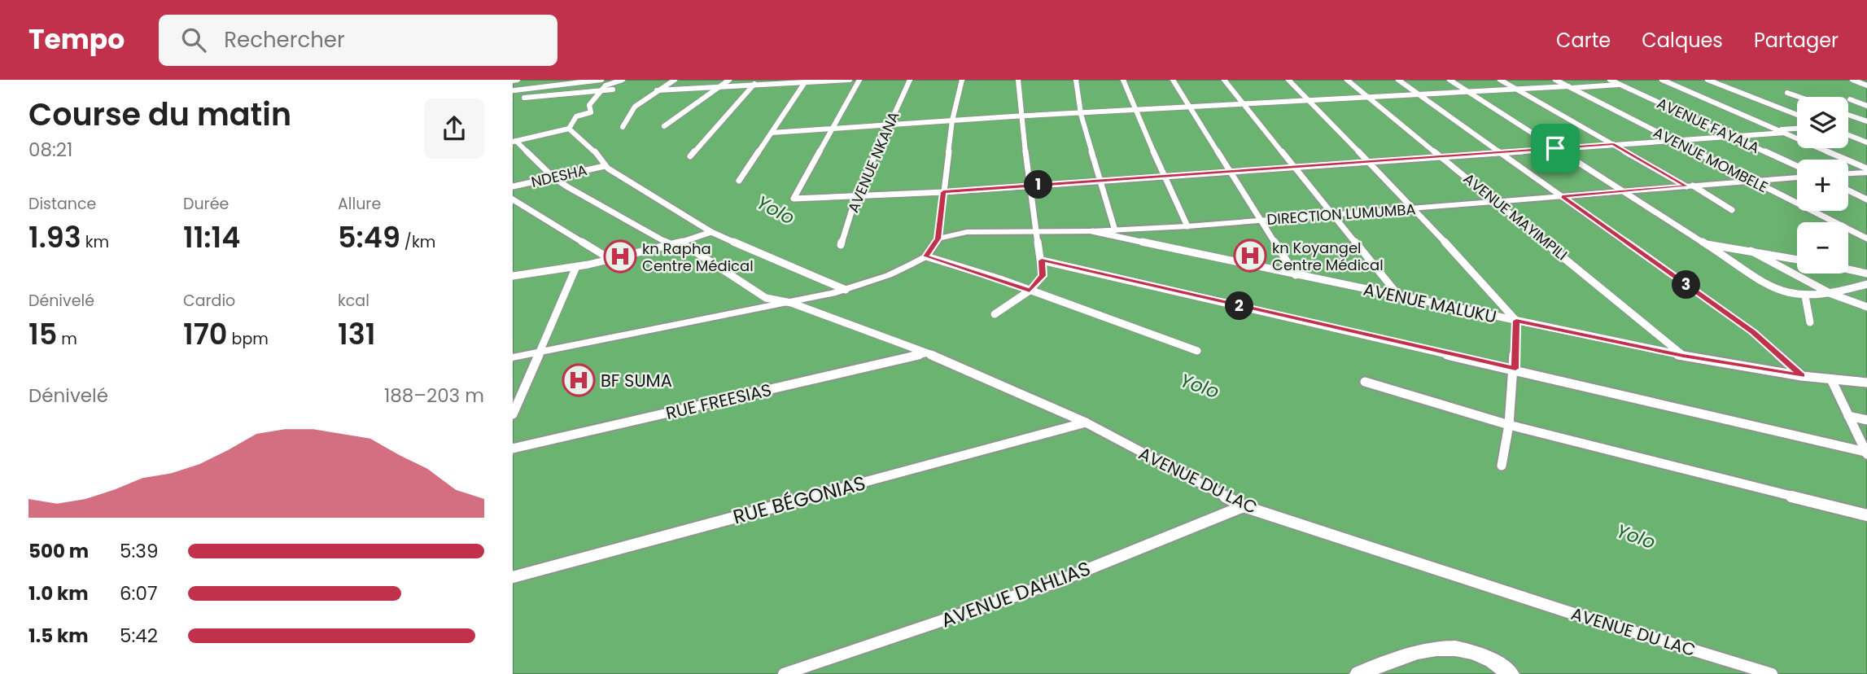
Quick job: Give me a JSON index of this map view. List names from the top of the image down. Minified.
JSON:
{"streets":{"street":["AVENUE FAYALA","AVENUE MOMBELE","AVENUE NKANA","NDESHA","DIRECTION LUMUMBA","AVENUE MAYIMPILI","AVENUE MALUKU","RUE FREESIAS","AVENUE DU LAC","RUE BÉGONIAS","AVENUE DAHLIAS"]},"crossings":[["AVENUE MOMBELE","DIRECTION LUMUMBA"],["NDESHA","AVENUE DU LAC"],["DIRECTION LUMUMBA","AVENUE MAYIMPILI"],["DIRECTION LUMUMBA","AVENUE MALUKU"],["AVENUE MAYIMPILI","AVENUE MALUKU"],["RUE FREESIAS","AVENUE DU LAC"],["AVENUE DU LAC","RUE BÉGONIAS"],["AVENUE DU LAC","AVENUE DAHLIAS"]],"water":["Yolo"],"places":{"hospital":["kn Koyangel Centre Médical","kn Rapha Centre Médical","BF SUMA"]},"page":{"header":"Tempo","search":"Rechercher","nav":["Carte","Calques","Partager"],"heading":["Course du matin","08:21"],"map_buttons":["+","−"],"pins":["1","3","2"],"stats":[["Distance","1.93 km"],["Durée","11:14"],["Allure","5:49 /km"],["Dénivelé","15 m"],["Cardio","170 bpm"],["kcal","131"]],"chart":["Dénivelé","188–203 m"],"list":[{"name":"500 m","note":"5:39"},{"name":"1.0 km","note":"6:07"},{"name":"1.5 km","note":"5:42"}]}}
